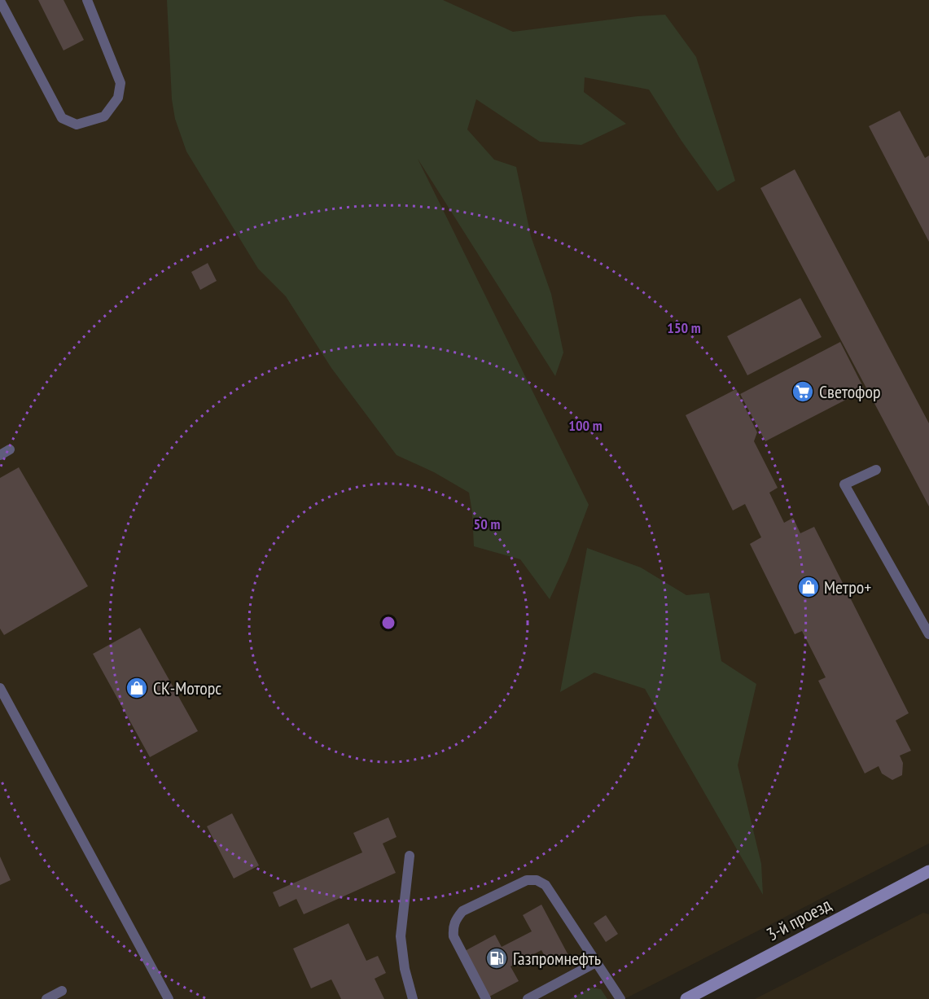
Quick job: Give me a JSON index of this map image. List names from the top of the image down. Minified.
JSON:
{"streets":{"street":["3-й проезд"]},"places":{"supermarket":["Светофор"],"shop":["Метро+","СК-Моторс"],"fuel station":["Газпромнефть"]},"rings":["150 m","100 m","50 m"]}
